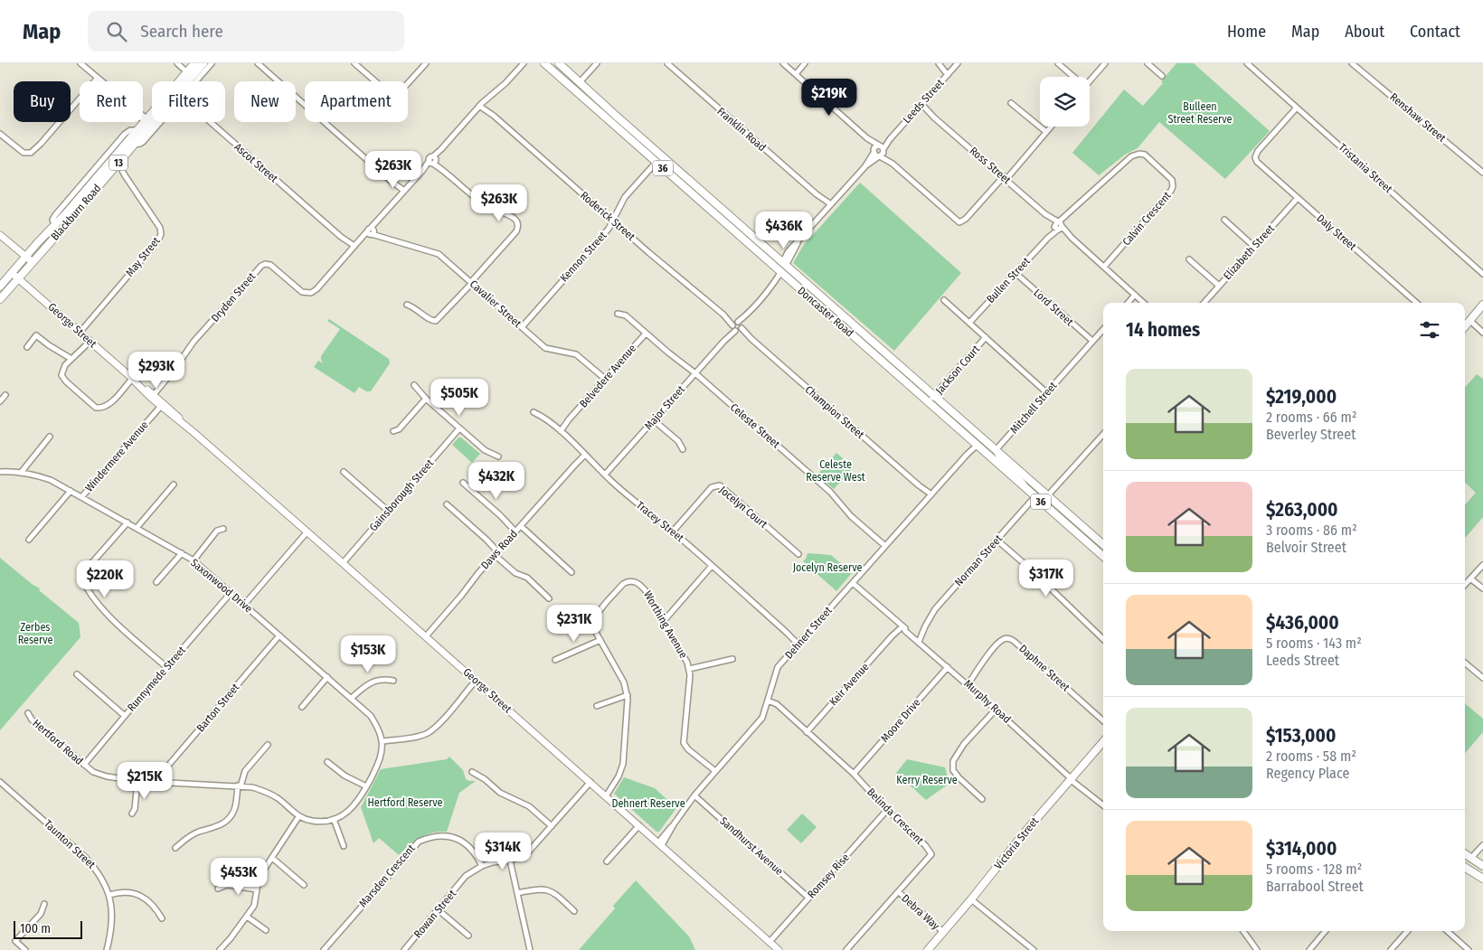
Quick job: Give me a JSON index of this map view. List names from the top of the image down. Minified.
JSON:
{"streets":{"main road":["13","36","Blackburn Road","Doncaster Road","George Street","Victoria Street"],"street":["Leeds Street","Renshaw Street","Franklin Road","Ascot Street","Ross Street","Tristania Street","Roderick Street","Calvin Crescent","Daly Street","Elizabeth Street","May Street","Kennon Street","Bullen Street","Dryden Street","Cavalier Street","Lord Street","Jackson Court","Belvedere Avenue","Major Street","Mitchell Street","Champion Street","Celeste Street","Windermere Avenue","Gainsborough Street","Jocelyn Court","Tracey Street","Daws Road","Norman Street","Saxonwood Drive","Worthing Avenue","Dehnert Street","Daphne Street","Runnymede Street","Keir Avenue","Murphy Road","Barton Street","Moore Drive","Hertford Road","Belinda Crescent","Taunton Street","Sandhurst Avenue","Marsden Crescent","Romsey Rise","Debra Way","Rowan Street"]},"crossings":[["Leeds Street","Franklin Road"],["Leeds Street","Ross Street"],["Leeds Street","Doncaster Road"],["Ascot Street","Dryden Street"],["Ross Street","Calvin Crescent"],["Ross Street","Bullen Street"],["Tristania Street","Daly Street"],["Blackburn Road","May Street"],["Blackburn Road","George Street"],["Roderick Street","Kennon Street"],["Roderick Street","Dryden Street"],["Roderick Street","Major Street"],["Roderick Street","Champion Street"],["Calvin Crescent","Bullen Street"],["Daly Street","Elizabeth Street"],["May Street","George Street"],["Kennon Street","Cavalier Street"],["Kennon Street","Doncaster Road"],["Bullen Street","Lord Street"],["Bullen Street","Jackson Court"],["Dryden Street","Cavalier Street"],["Dryden Street","George Street"],["Cavalier Street","Belvedere Avenue"],["Lord Street","Mitchell Street"],["Doncaster Road","Jackson Court"],["Doncaster Road","Major Street"],["Doncaster Road","Mitchell Street"],["Doncaster Road","Norman Street"],["Doncaster Road","Dehnert Street"],["George Street","Windermere Avenue"],["George Street","Gainsborough Street"],["George Street","Daws Road"],["George Street","Worthing Avenue"],["George Street","Dehnert Street"],["George Street","Romsey Rise"],["George Street","Rowan Street"],["Jackson Court","Mitchell Street"],["Belvedere Avenue","Celeste Street"],["Belvedere Avenue","Tracey Street"],["Major Street","Champion Street"],["Major Street","Celeste Street"],["Major Street","Tracey Street"],["Champion Street","Dehnert Street"],["Celeste Street","Dehnert Street"],["Windermere Avenue","Saxonwood Drive"],["Jocelyn Court","Tracey Street"],["Tracey Street","Daws Road"],["Tracey Street","Dehnert Street"],["Norman Street","Murphy Road"],["Saxonwood Drive","Runnymede Street"],["Saxonwood Drive","Barton Street"],["Worthing Avenue","Dehnert Street"],["Dehnert Street","Murphy Road"],["Dehnert Street","Belinda Crescent"],["Dehnert Street","Sandhurst Avenue"],["Daphne Street","Murphy Road"],["Runnymede Street","Hertford Road"],["Keir Avenue","Murphy Road"],["Keir Avenue","Belinda Crescent"],["Murphy Road","Moore Drive"],["Murphy Road","Victoria Street"],["Barton Street","Hertford Road"],["Moore Drive","Belinda Crescent"],["Belinda Crescent","Romsey Rise"],["Belinda Crescent","Debra Way"],["Victoria Street","Debra Way"],["Sandhurst Avenue","Romsey Rise"],["Marsden Crescent","Rowan Street"]],"parks":["Bulleen Street Reserve","Celeste Reserve West","Jocelyn Reserve","Zerbes Reserve","Kerry Reserve","Hertford Reserve","Dehnert Reserve"],"scale_bar":"100 m","page":{"header":"Map","search":"Search here","nav":["Home","Map","About","Contact"],"price":["$219K","$263K","$263K","$436K","$293K","$505K","$432K","$317K","$220K","$231K","$153K","$215K","$314K","$453K"],"chip":["Buy","Rent","Filters","New","Apartment"],"heading":"14 homes","list":[{"name":"$219,000","note":"2 rooms · 66 m² · Beverley Street"},{"name":"$263,000","note":"3 rooms · 86 m² · Belvoir Street"},{"name":"$436,000","note":"5 rooms · 143 m² · Leeds Street"},{"name":"$153,000","note":"2 rooms · 58 m² · Regency Place"},{"name":"$314,000","note":"5 rooms · 128 m² · Barrabool Street"}],"scale":"100 m"}}
